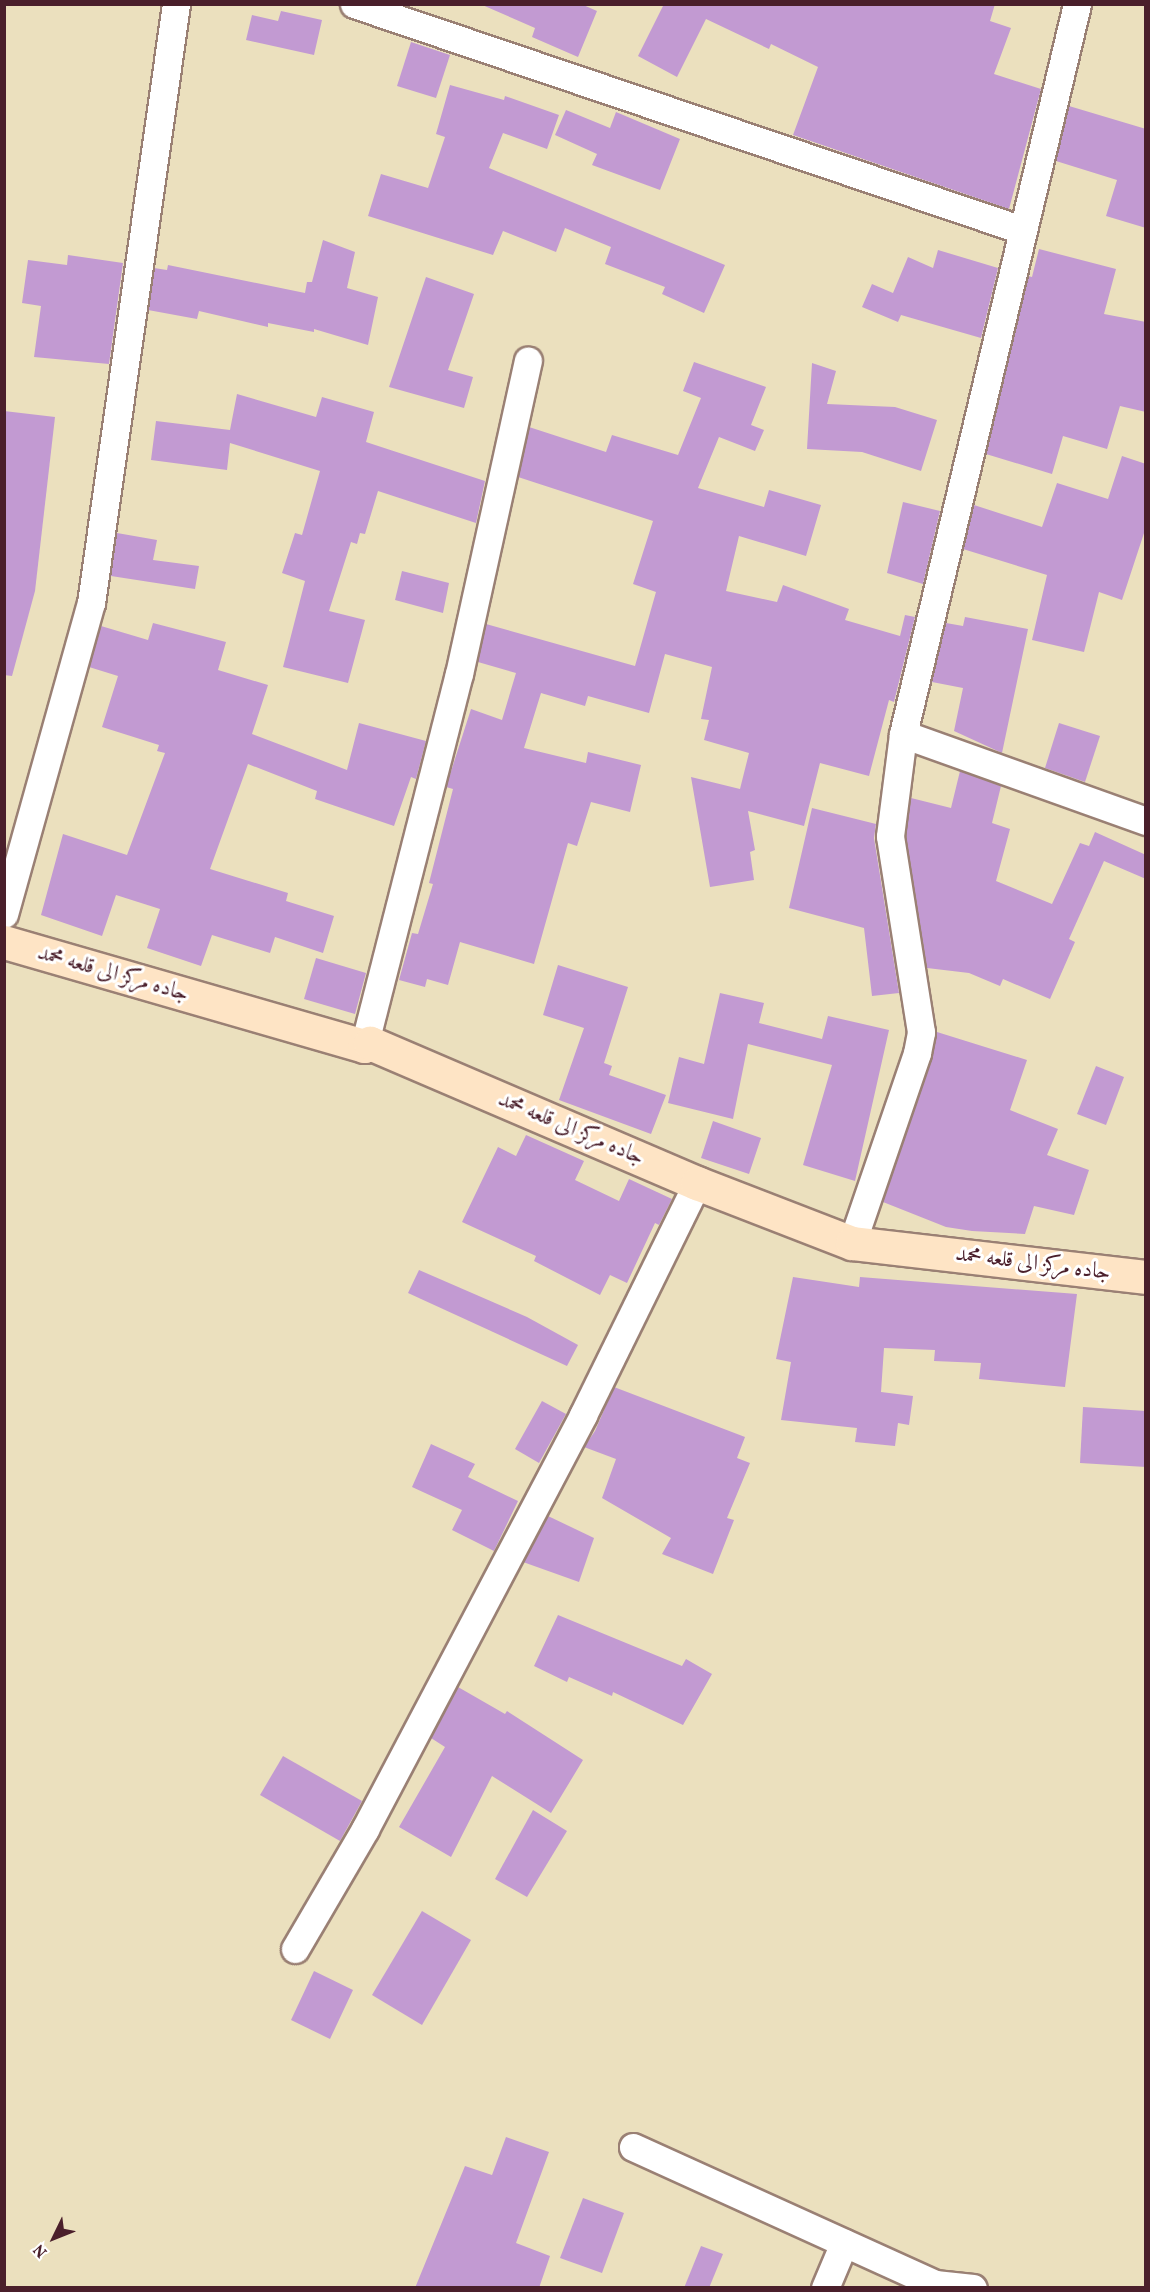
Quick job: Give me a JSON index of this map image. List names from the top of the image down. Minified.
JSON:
{"streets":{"street":["جاده مرکز الی قلعه محمد"]},"north":"bottom left"}
